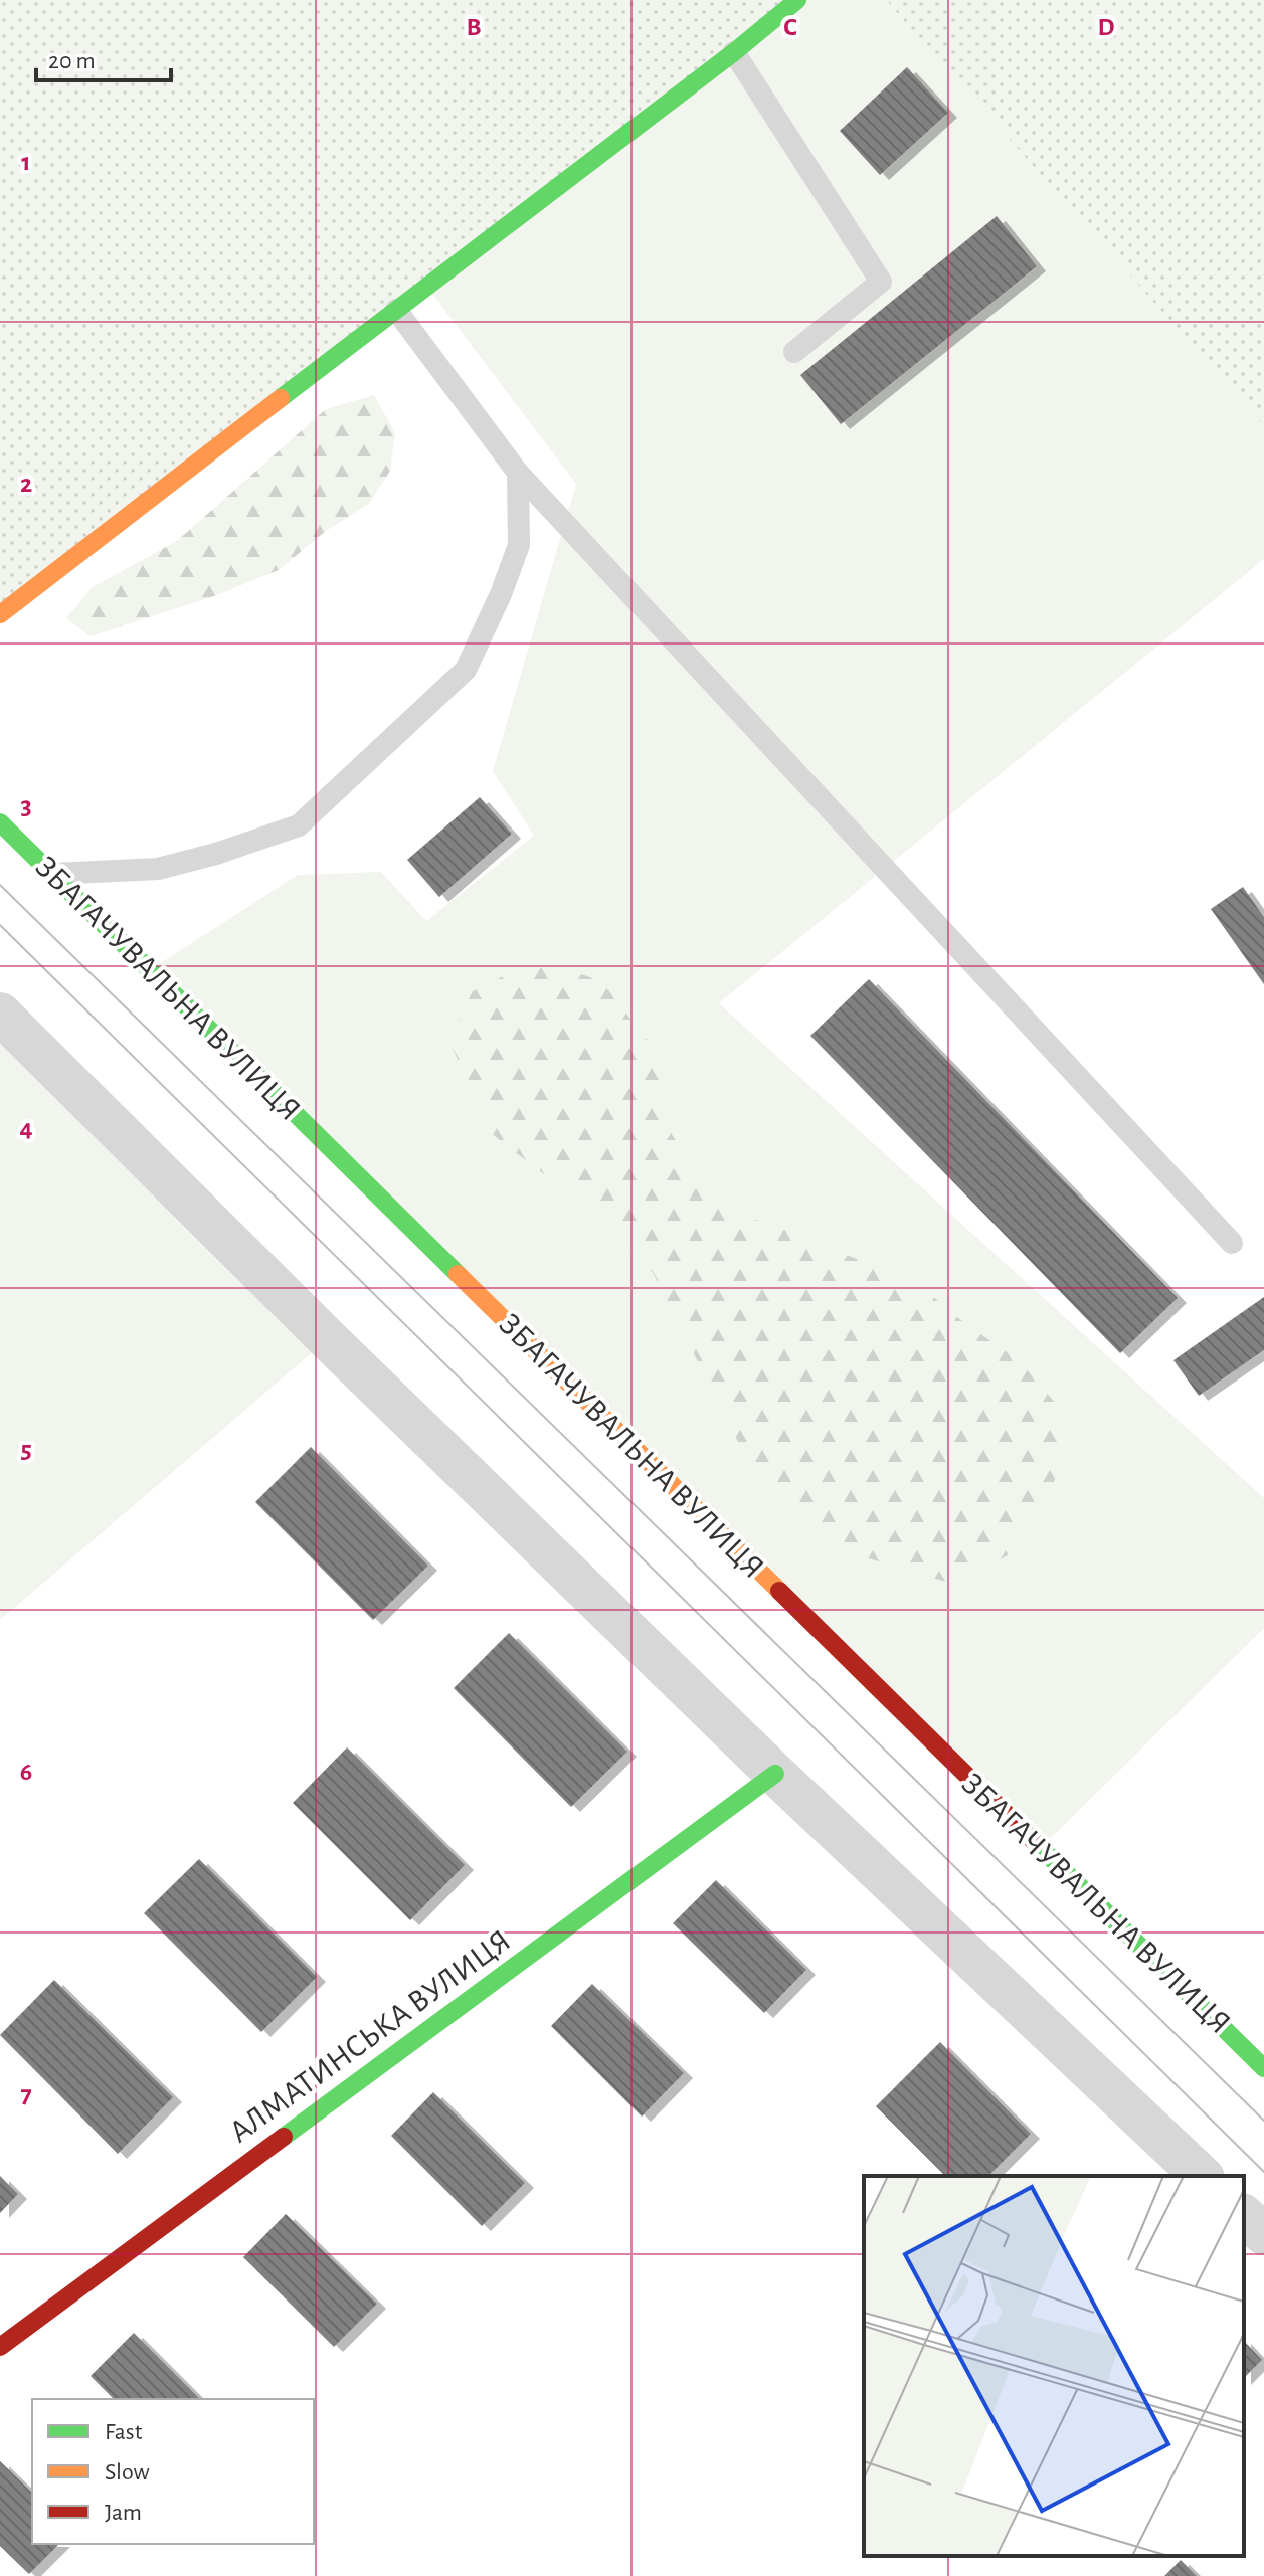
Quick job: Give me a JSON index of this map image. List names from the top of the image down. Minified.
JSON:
{"streets":{"street":["ЗБАГАЧУВАЛЬНА ВУЛИЦЯ","АЛМАТИНСЬКА ВУЛИЦЯ"]},"legend":["Fast","Slow","Jam"],"scale_bar":"20 m","grid":{"columns":["B","C","D"],"rows":["1","2","3","4","5","6","7"]}}
